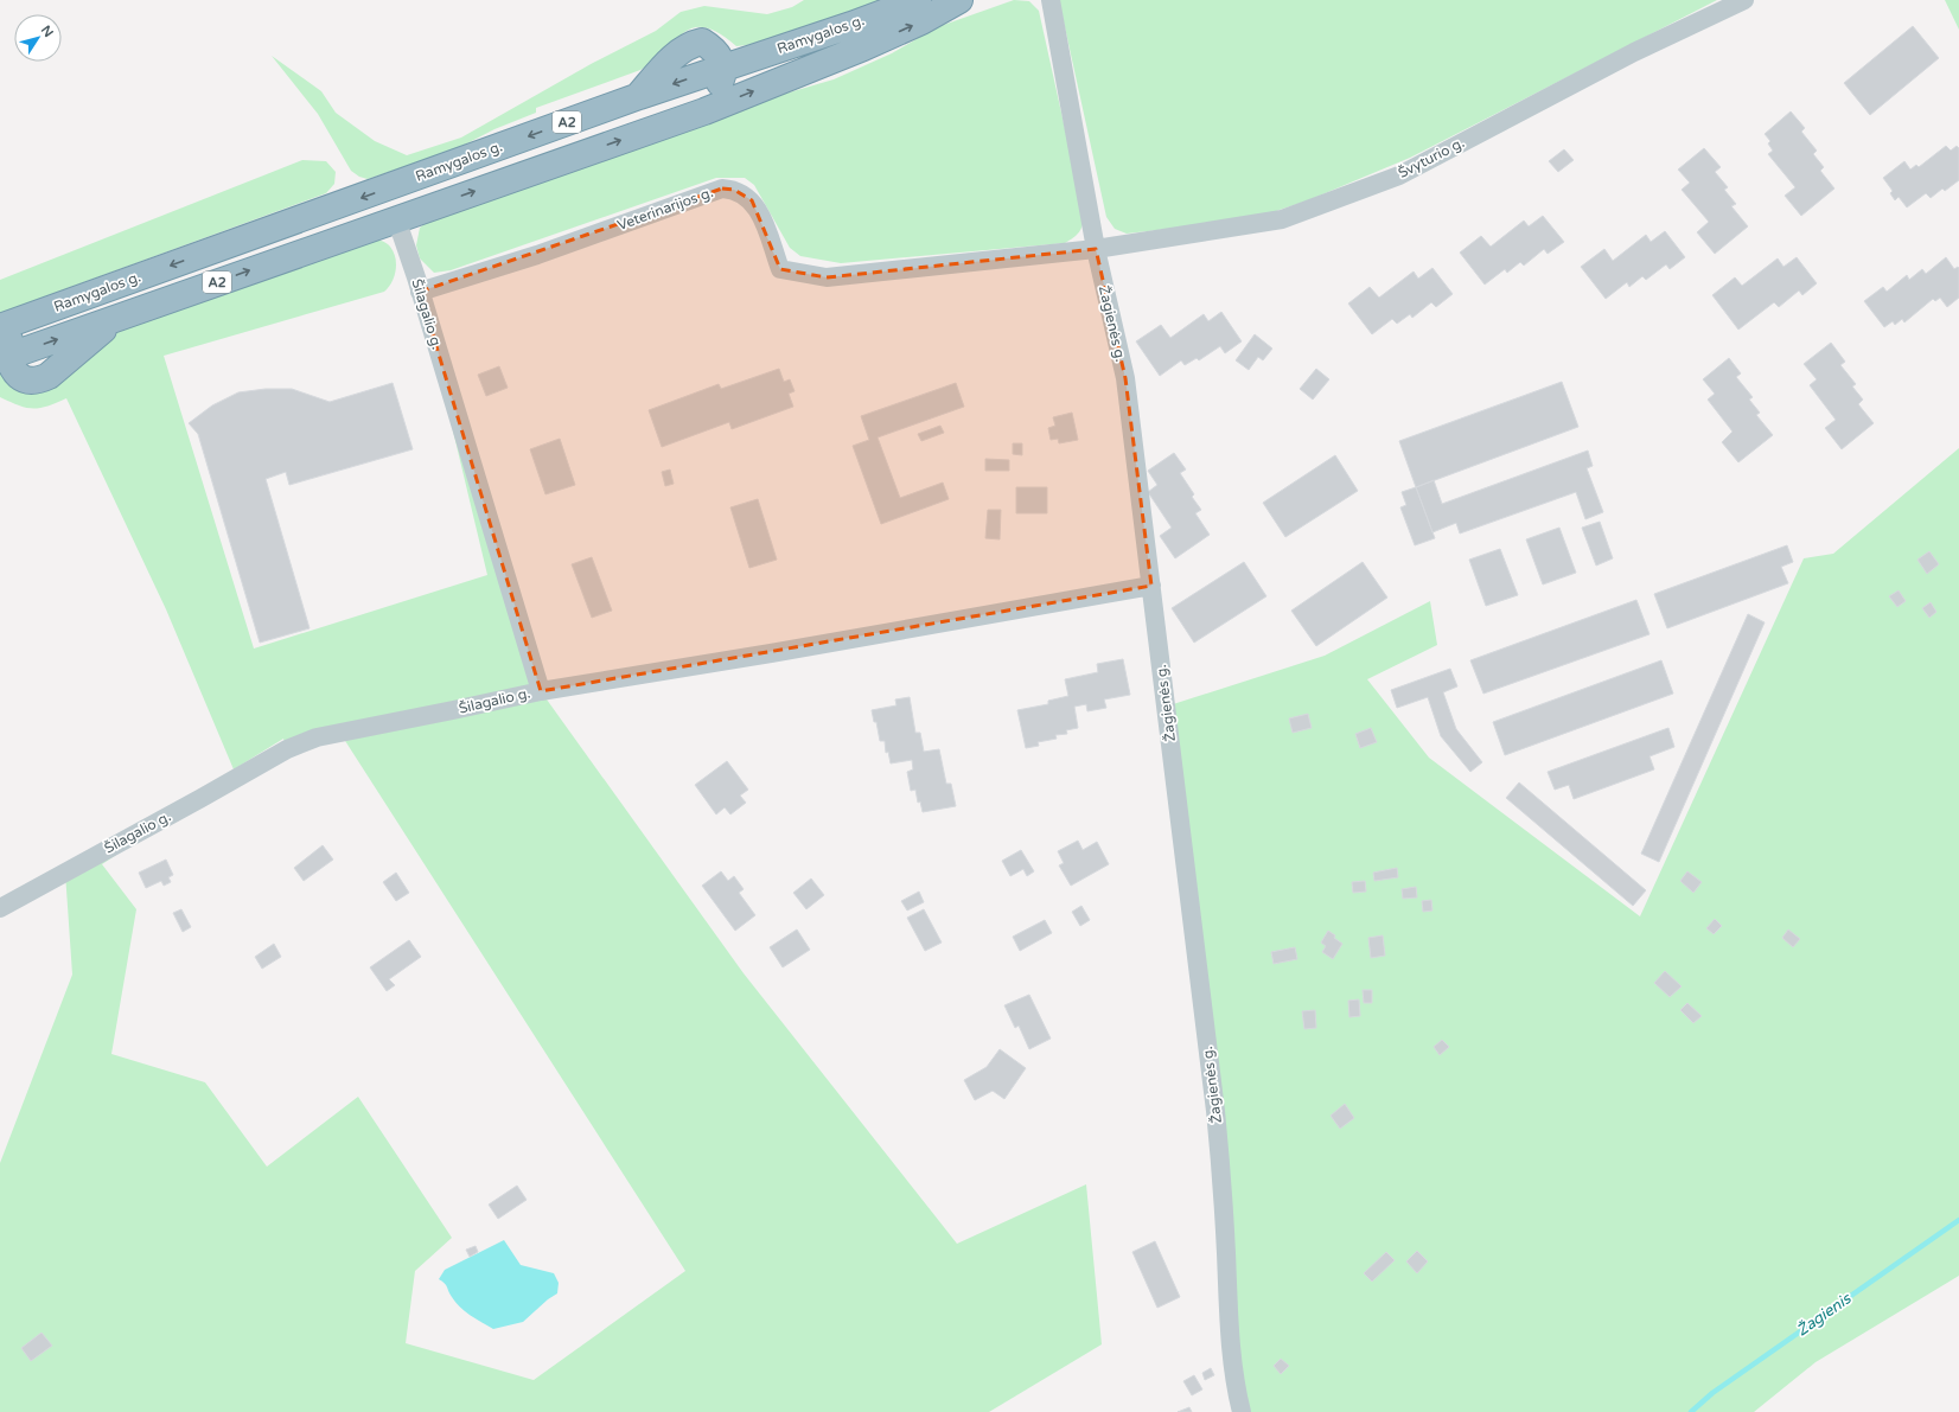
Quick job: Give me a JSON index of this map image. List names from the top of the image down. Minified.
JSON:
{"streets":{"highway":["Ramygalos g.","A2"],"street":["Švyturio g.","Veterinarijos g.","Šilagalio g.","Žagienės g."]},"crossings":[["A2","Šilagalio g."],["Švyturio g.","Veterinarijos g."],["Švyturio g.","Žagienės g."],["Veterinarijos g.","Šilagalio g."],["Veterinarijos g.","Žagienės g."]],"water":["Žagienis"],"north":"top right"}
